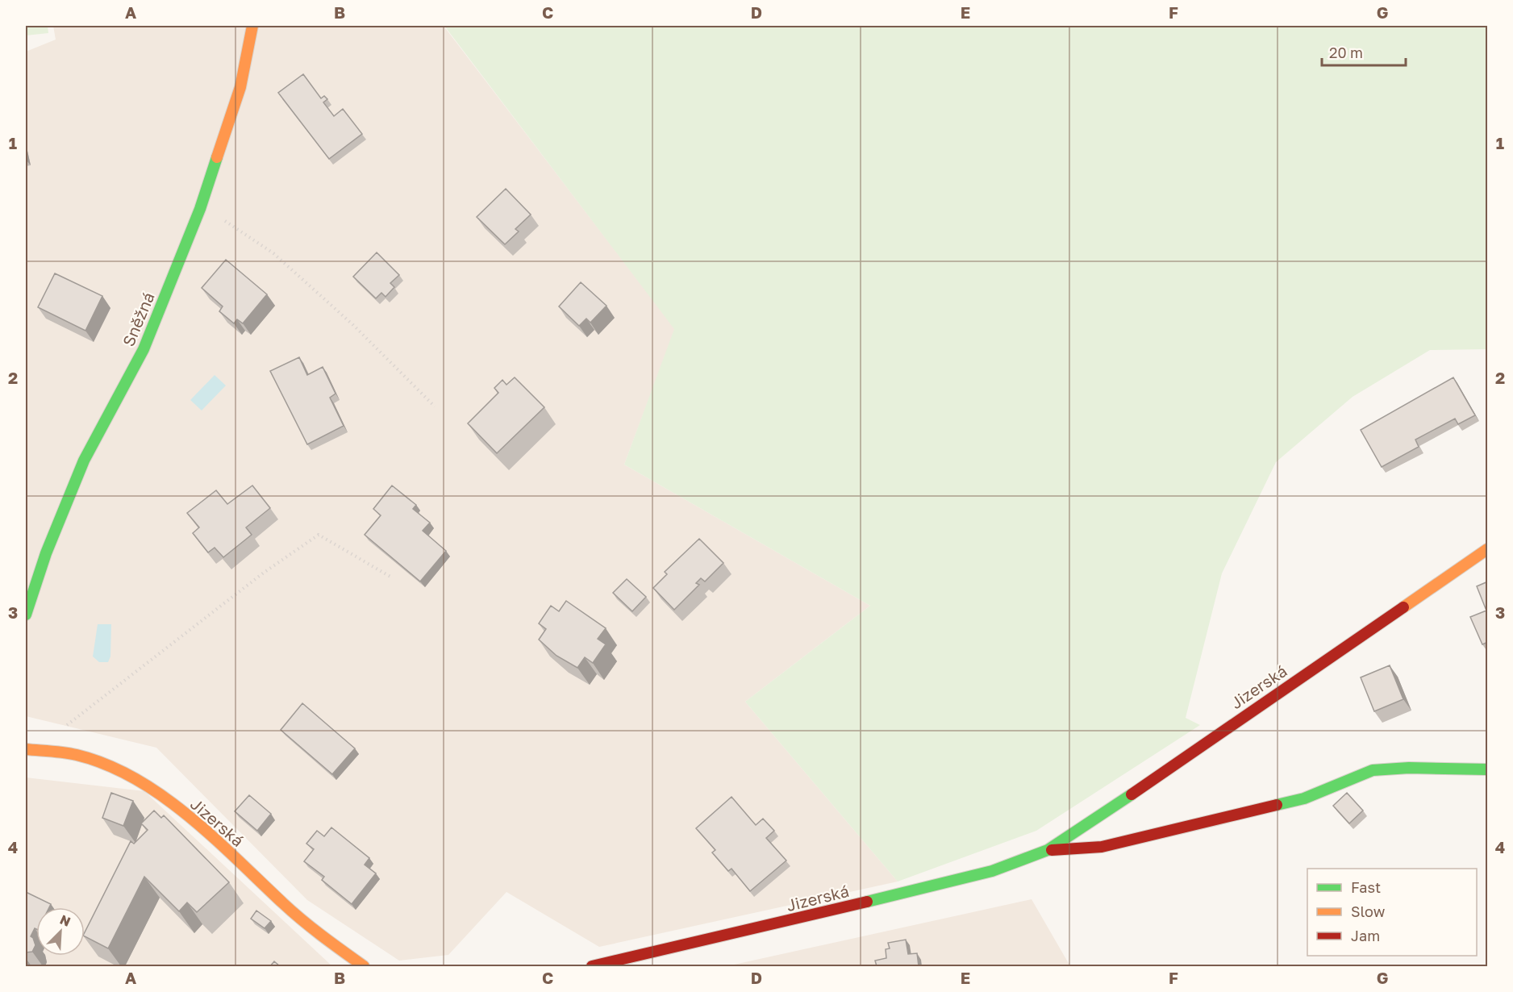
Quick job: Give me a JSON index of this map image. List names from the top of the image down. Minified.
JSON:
{"streets":{"street":["Sněžná","Jizerská"]},"legend":["Fast","Slow","Jam"],"scale_bar":"20 m","north":"top right","grid":{"columns":["A","B","C","D","E","F","G"],"rows":["1","2","3","4"]}}
